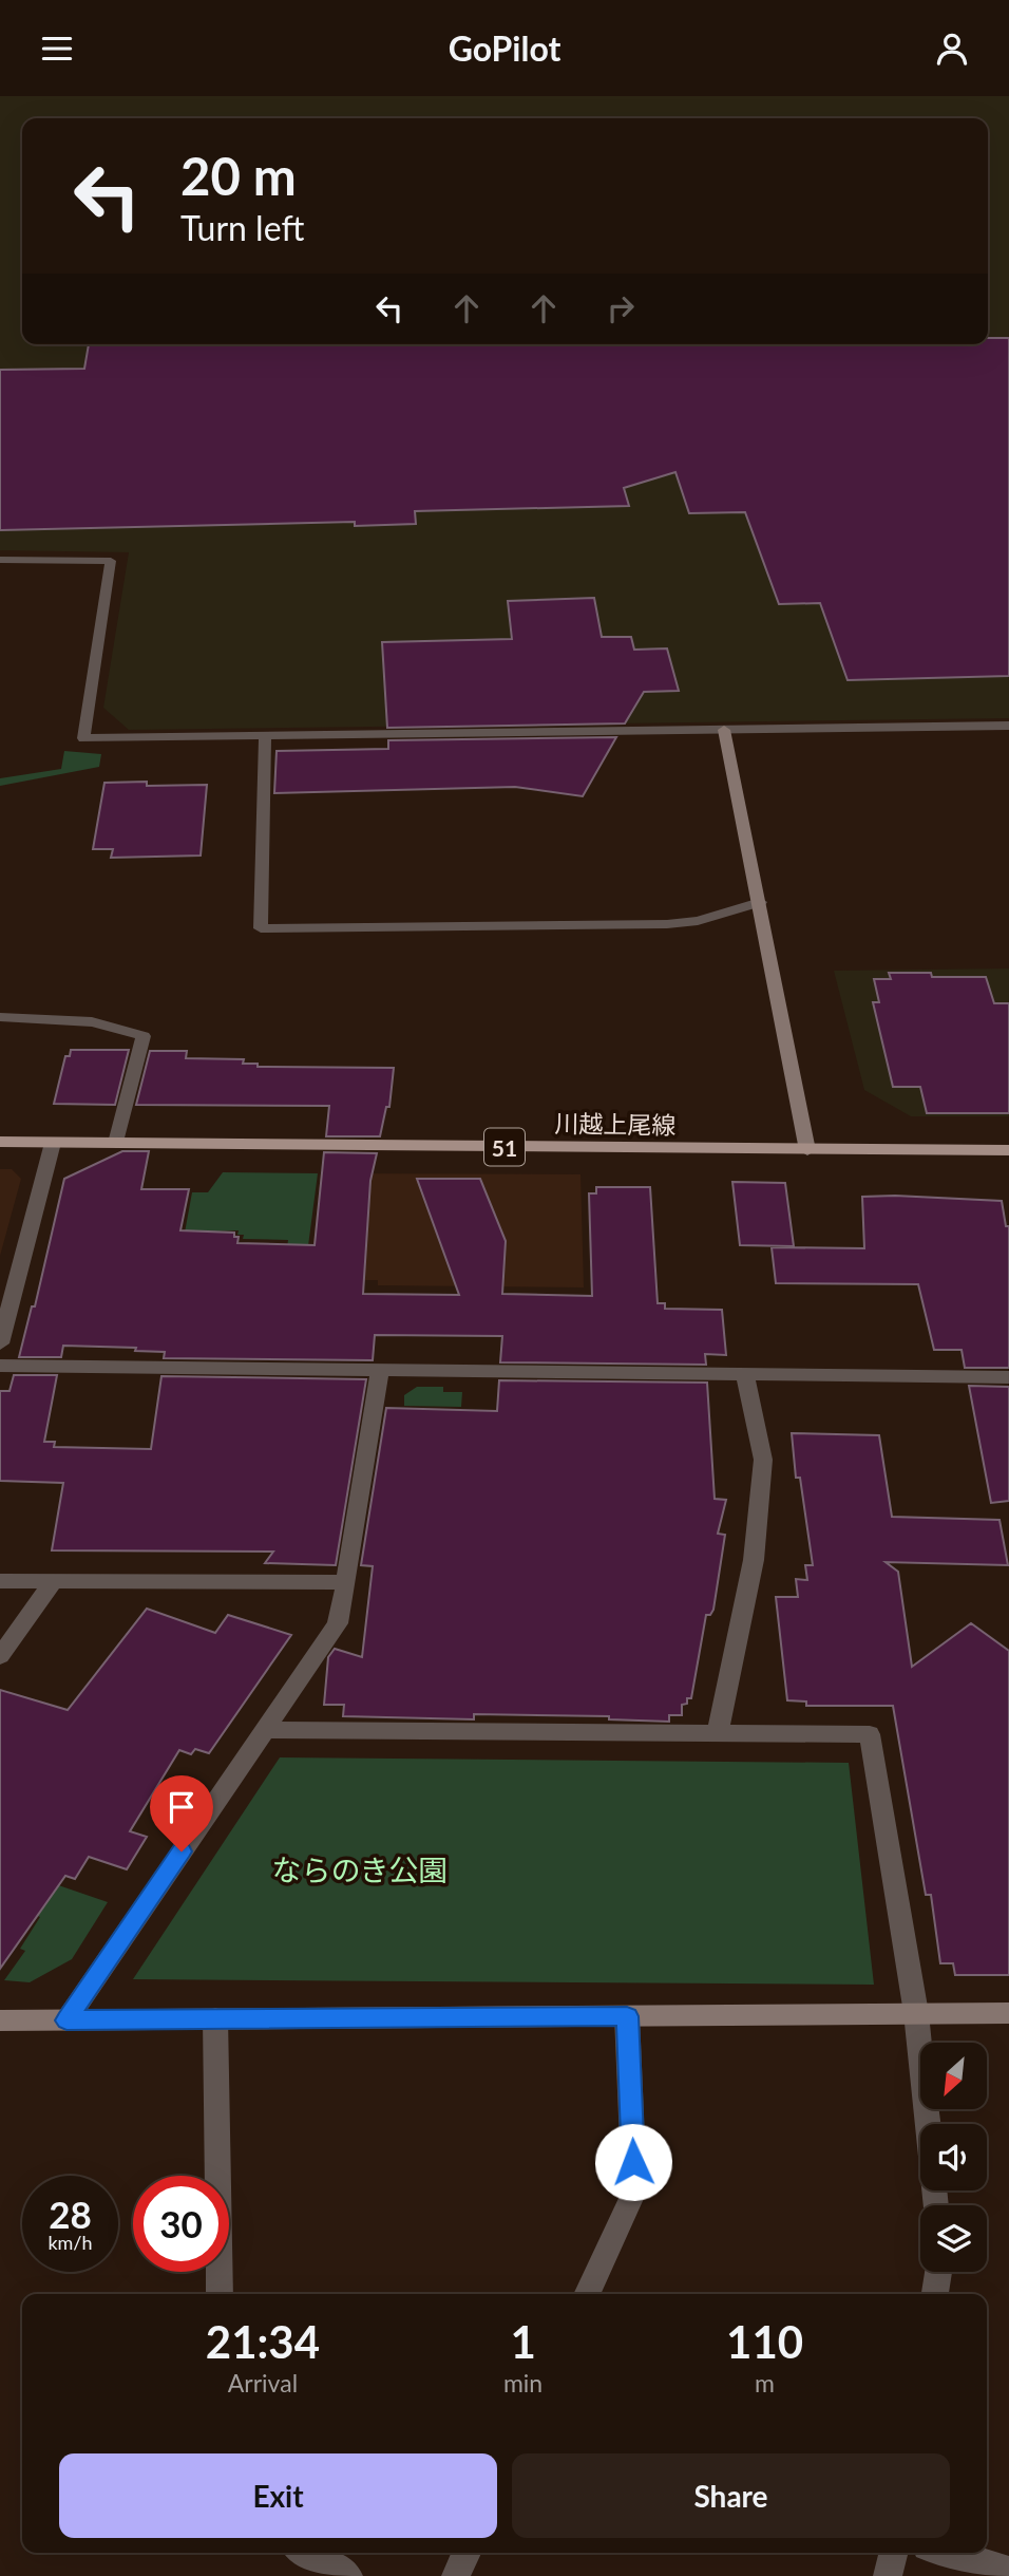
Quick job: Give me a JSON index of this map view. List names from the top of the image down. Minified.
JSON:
{"streets":{"main road":["川越上尾線","51"]},"parks":["ならのき公園"],"north":"bottom left","page":{"header":"GoPilot","turn":["20 m","Turn left"],"speed":"28 km/h","limit":"30","eta":["21:34","Arrival","1","min","110","m"],"buttons":["Exit","Share"]}}
